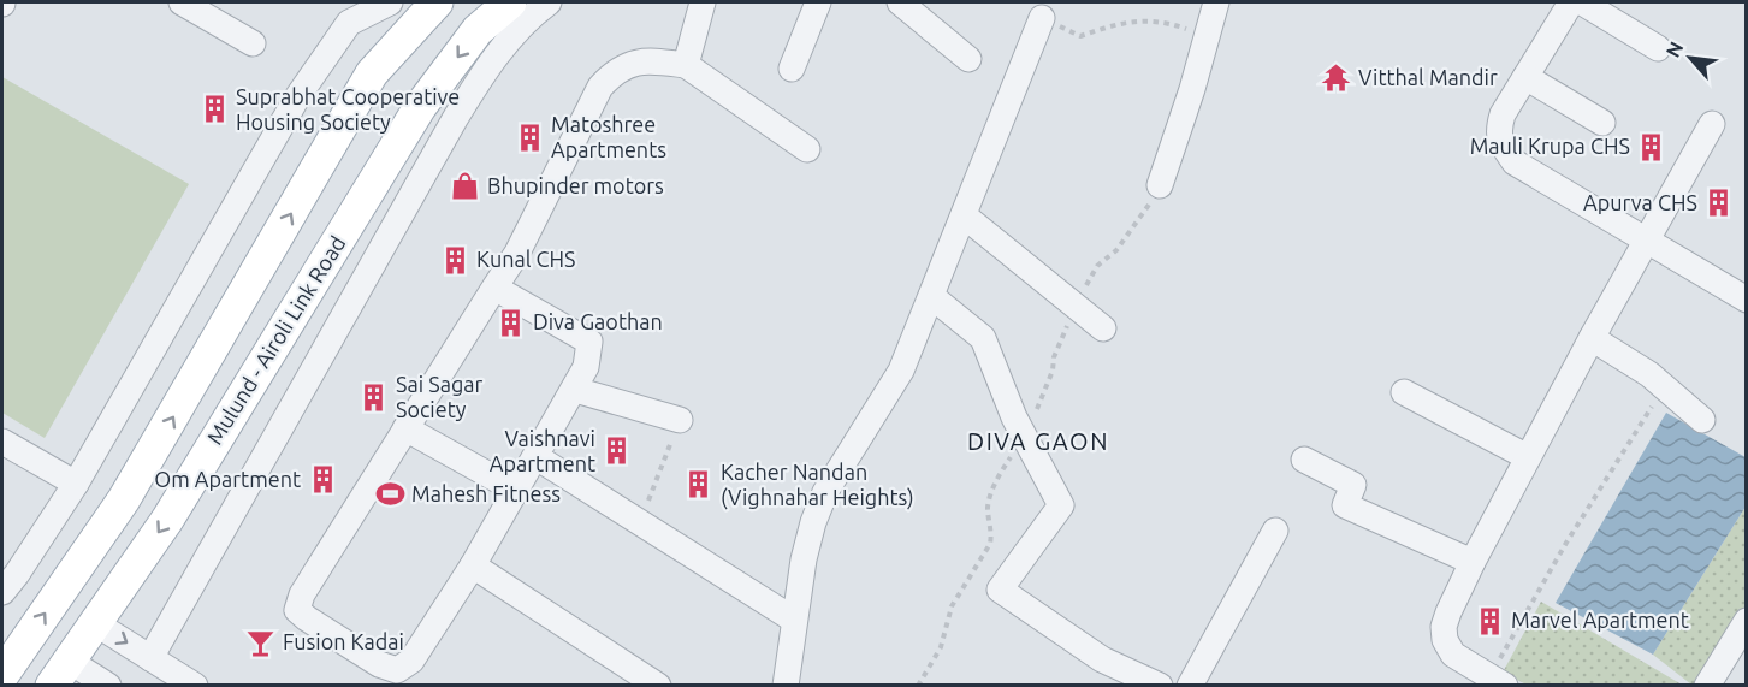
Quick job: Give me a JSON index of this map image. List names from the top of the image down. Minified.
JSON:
{"streets":{"main road":["Mulund - Airoli Link Road"]},"districts":["DIVA GAON"],"places":{"temple":["Vitthal Mandir"],"building":["Suprabhat Cooperative Housing Society","Matoshree Apartments","Mauli Krupa CHS","Apurva CHS","Kunal CHS","Diva Gaothan","Sai Sagar Society","Vaishnavi Apartment","Om Apartment","Kacher Nandan (Vighnahar Heights)","Marvel Apartment"],"shop":["Bhupinder motors"],"sports":["Mahesh Fitness"],"bar":["Fusion Kadai"]},"north":"top left"}
